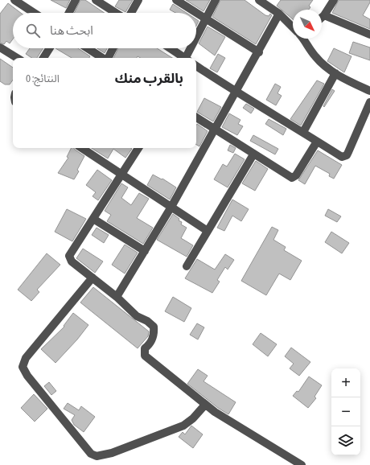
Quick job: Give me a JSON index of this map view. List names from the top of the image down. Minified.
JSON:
{"north":"bottom right","page":{"search":"ابحث هنا","heading":["بالقرب منك","النتائج: 0"],"map_buttons":["+","−"]}}
